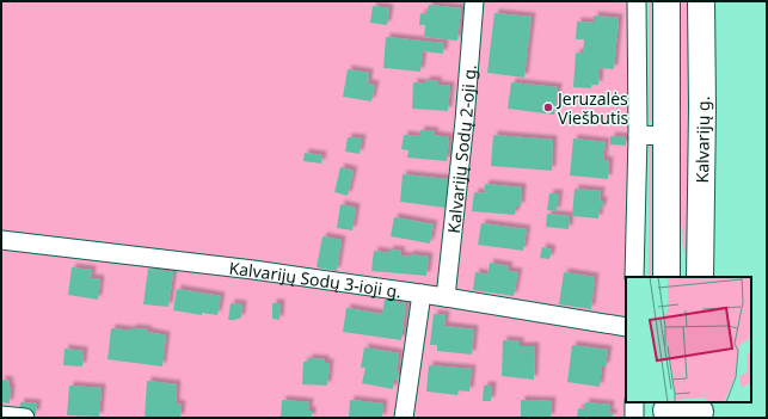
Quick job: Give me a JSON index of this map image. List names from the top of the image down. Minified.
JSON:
{"streets":{"main road":["Kalvarijų g."],"street":["Kalvarijų Sodų 2-oji g.","Kalvarijų Sodų 3-ioji g."]},"crossings":[["Kalvarijų Sodų 2-oji g.","Kalvarijų Sodų 3-ioji g."]],"places":["Jeruzalės Viešbutis"]}
